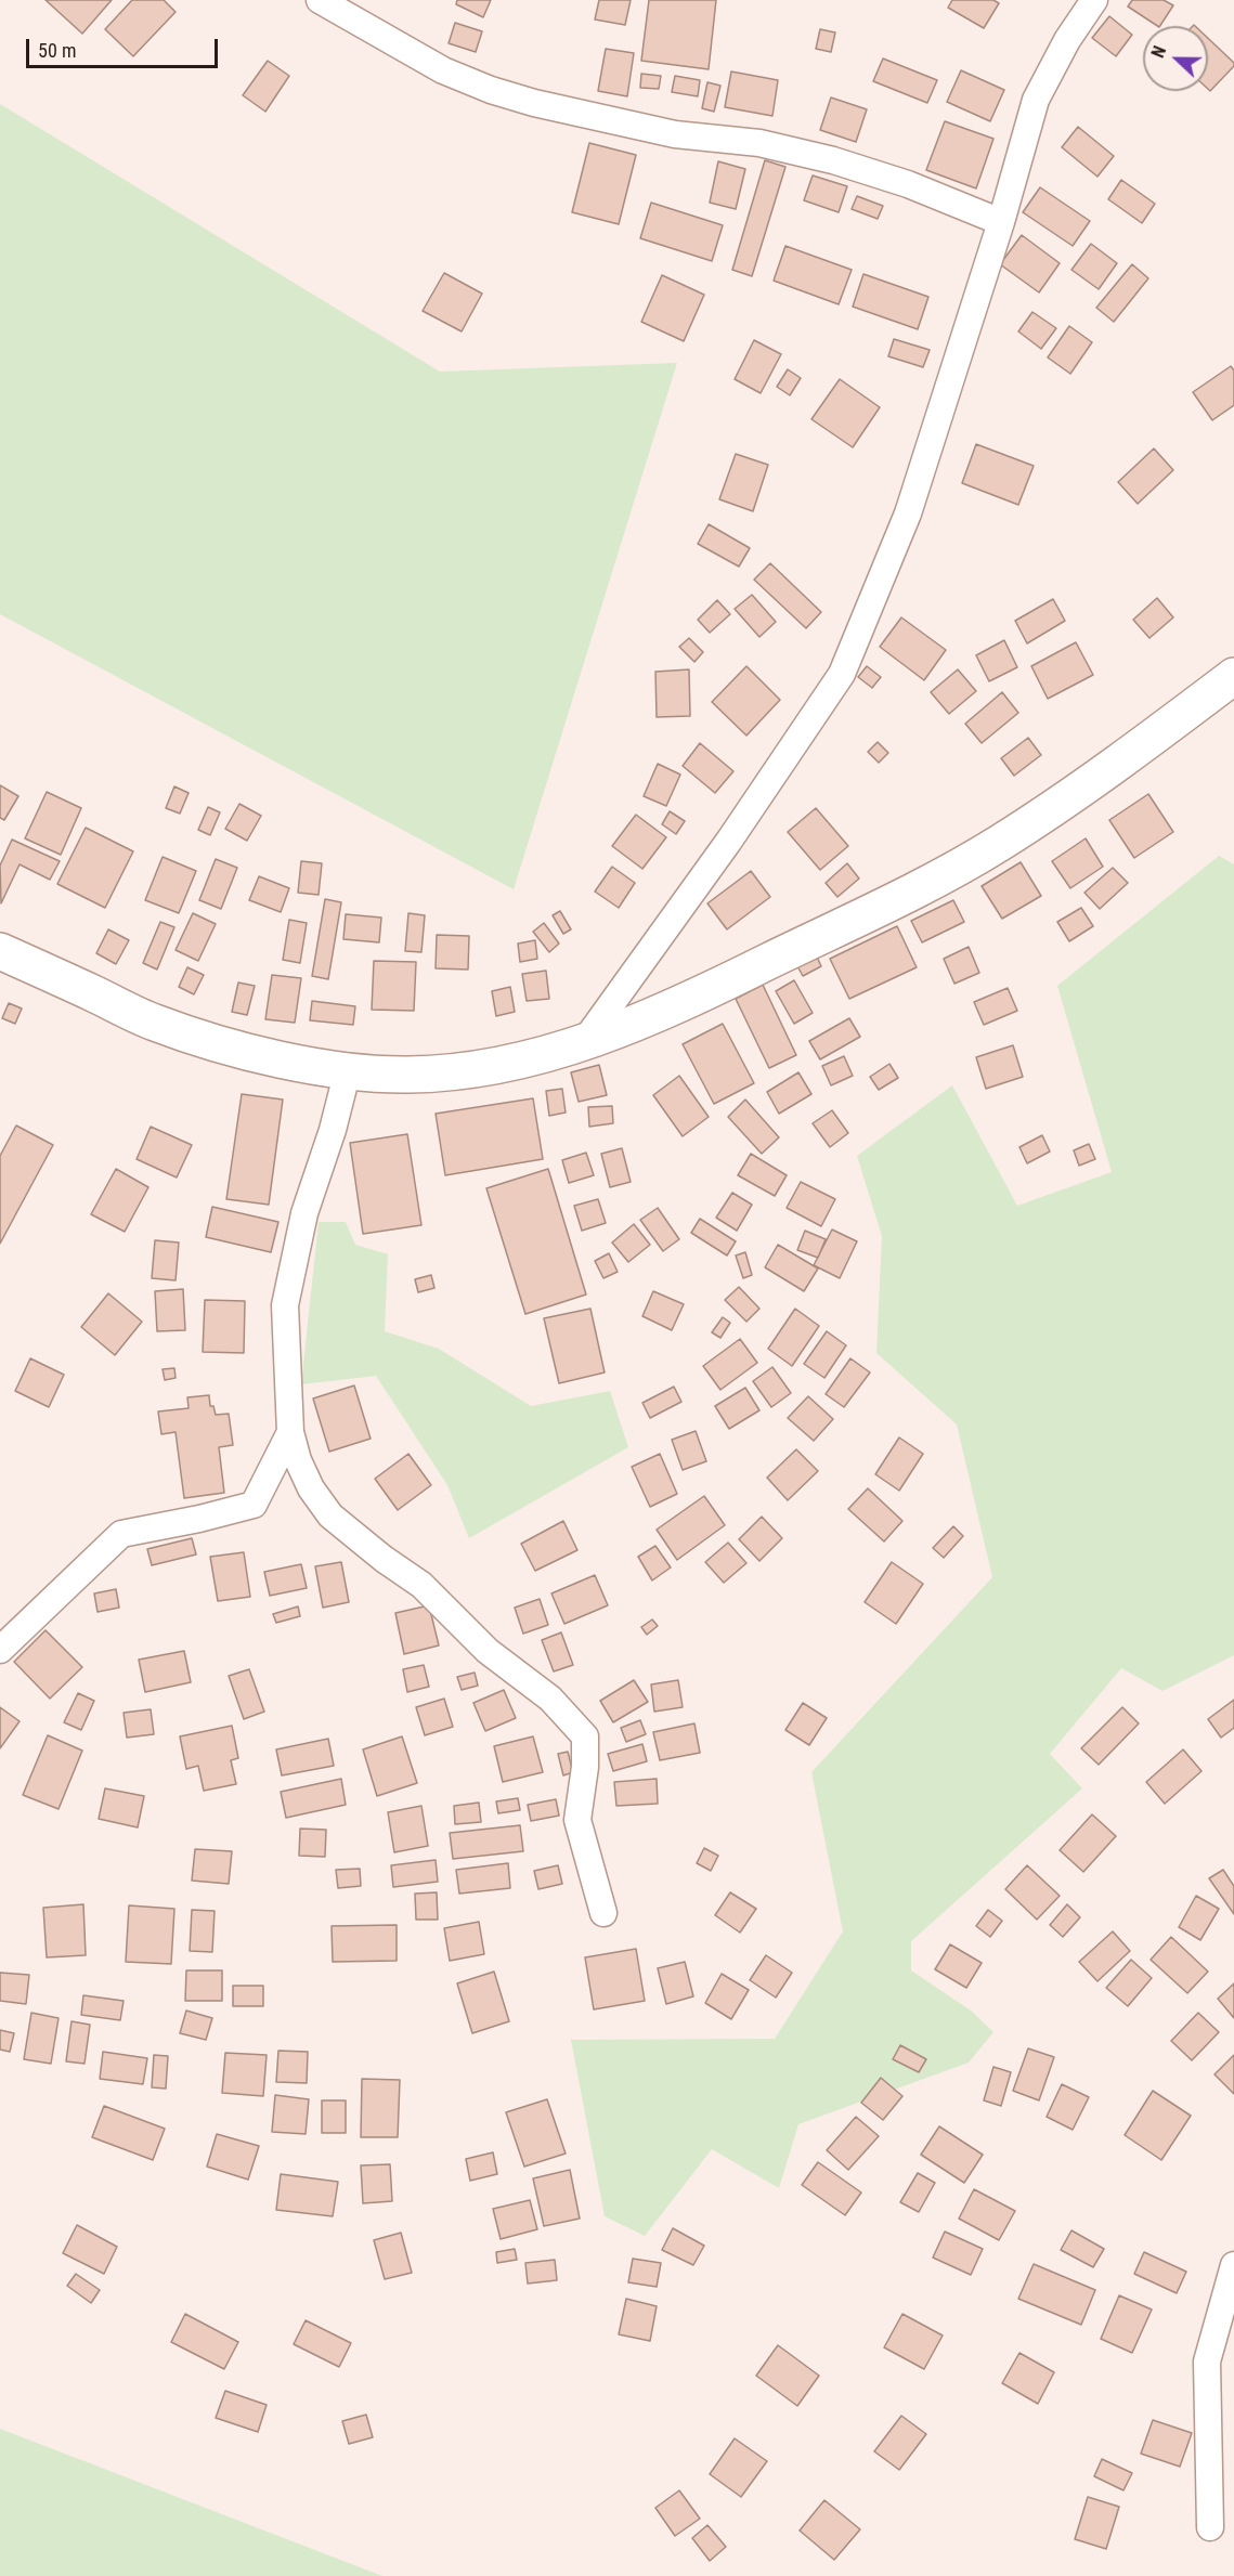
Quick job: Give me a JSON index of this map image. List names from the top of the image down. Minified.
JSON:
{"scale_bar":"50 m","north":"left"}
